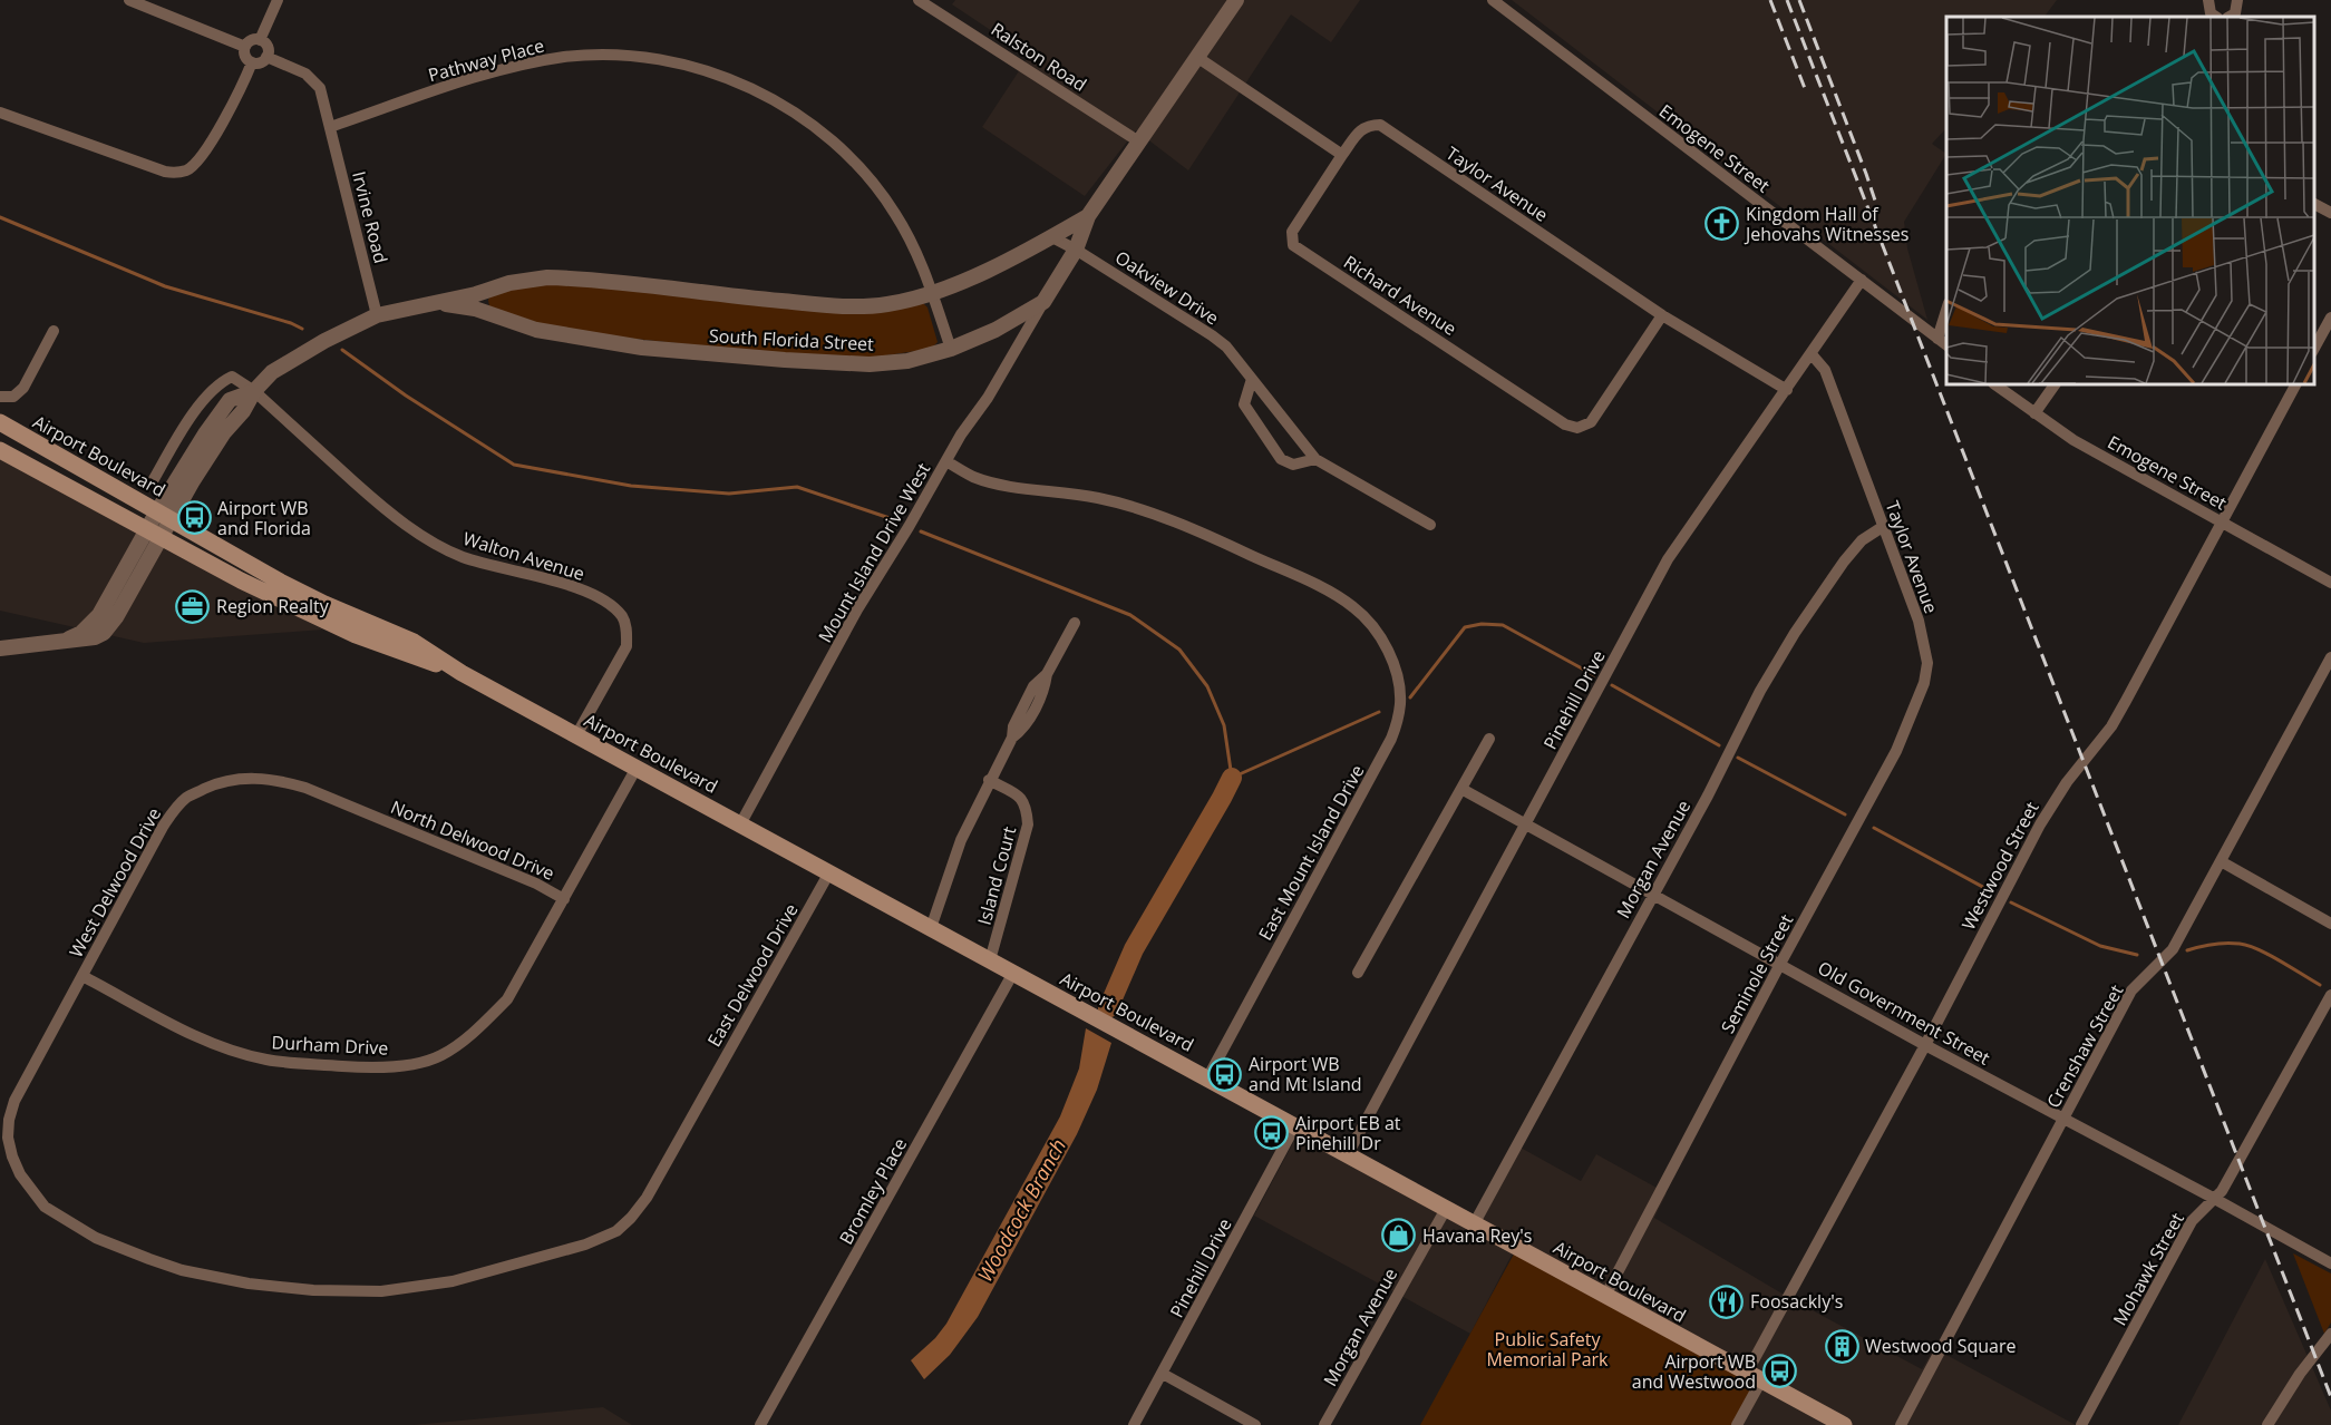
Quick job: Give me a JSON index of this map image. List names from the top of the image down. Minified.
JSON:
{"streets":{"main road":["Airport Boulevard"],"street":["Ralston Road","Pathway Place","Emogene Street","Taylor Avenue","Irvine Road","Oakview Drive","Richard Avenue","South Florida Street","Mount Island Drive West","Walton Avenue","Pinehill Drive","North Delwood Drive","East Mount Island Drive","Morgan Avenue","Westwood Street","Island Court","West Delwood Drive","Seminole Street","East Delwood Drive","Old Government Street","Durham Drive","Crenshaw Street","Bromley Place","Mohawk Street"]},"crossings":[["Ralston Road","South Florida Street"],["Pathway Place","Irvine Road"],["Pathway Place","South Florida Street"],["Emogene Street","Pinehill Drive"],["Emogene Street","Westwood Street"],["Taylor Avenue","Richard Avenue"],["Taylor Avenue","Pinehill Drive"],["Taylor Avenue","Morgan Avenue"],["Taylor Avenue","Seminole Street"],["Irvine Road","South Florida Street"],["Oakview Drive","South Florida Street"],["South Florida Street","Airport Boulevard"],["South Florida Street","Mount Island Drive West"],["South Florida Street","Walton Avenue"],["Airport Boulevard","Mount Island Drive West"],["Airport Boulevard","Walton Avenue"],["Airport Boulevard","Pinehill Drive"],["Airport Boulevard","East Mount Island Drive"],["Airport Boulevard","Morgan Avenue"],["Airport Boulevard","Westwood Street"],["Airport Boulevard","Island Court"],["Airport Boulevard","Seminole Street"],["Airport Boulevard","East Delwood Drive"],["Airport Boulevard","Durham Drive"],["Airport Boulevard","Bromley Place"],["Mount Island Drive West","East Mount Island Drive"],["Pinehill Drive","Old Government Street"],["North Delwood Drive","West Delwood Drive"],["North Delwood Drive","Durham Drive"],["Morgan Avenue","Old Government Street"],["Westwood Street","Old Government Street"],["West Delwood Drive","East Delwood Drive"],["West Delwood Drive","Durham Drive"],["Seminole Street","Old Government Street"],["Old Government Street","Crenshaw Street"],["Old Government Street","Mohawk Street"]],"water":["Woodcock Branch"],"parks":["Public Safety Memorial Park"],"places":{"church":["Kingdom Hall of Jehovahs Witnesses"],"bus stop":["Airport WB and Florida","Airport WB and Mt Island","Airport EB at Pinehill Dr","Airport WB and Westwood"],"office":["Region Realty"],"shop":["Havana Rey's"],"restaurant":["Foosackly's"],"building":["Westwood Square"]}}
